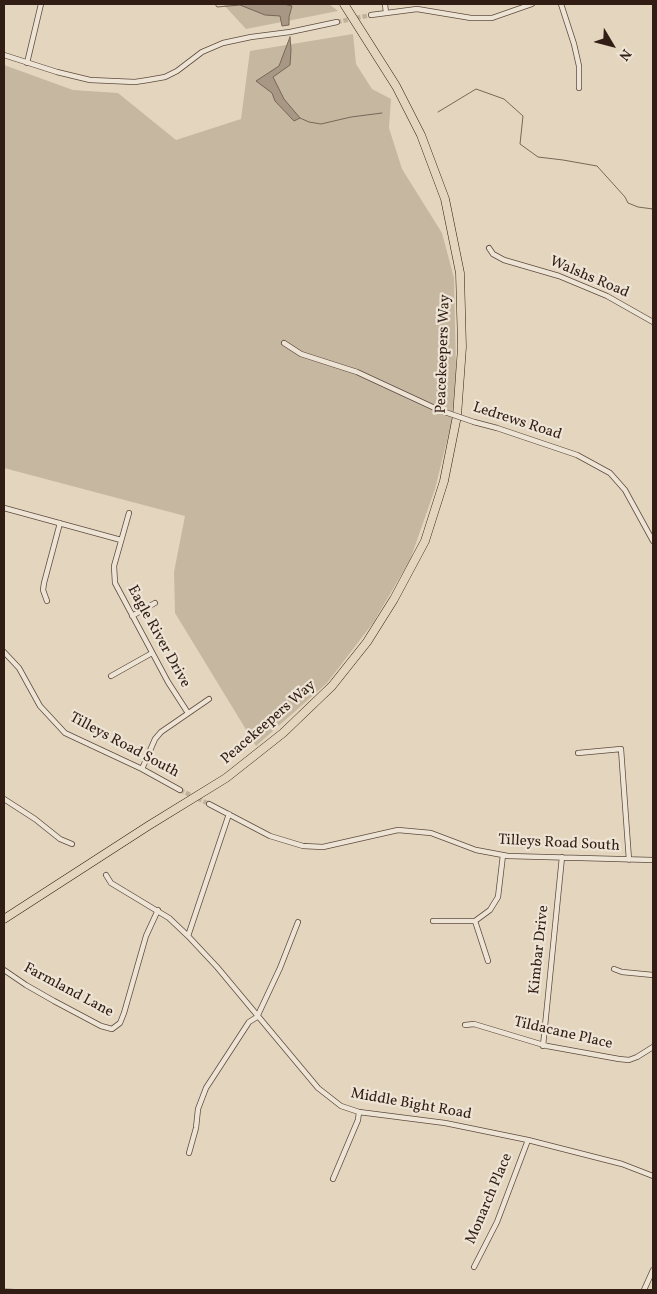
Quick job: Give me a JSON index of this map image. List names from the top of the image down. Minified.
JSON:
{"streets":{"highway":["Peacekeepers Way"],"street":["Walshs Road","Ledrews Road","Eagle River Drive","Tilleys Road South","Kimbar Drive","Farmland Lane","Tildacane Place","Middle Bight Road","Monarch Place"]},"crossings":[["Tilleys Road South","Kimbar Drive"],["Kimbar Drive","Tildacane Place"],["Farmland Lane","Middle Bight Road"],["Middle Bight Road","Monarch Place"]],"north":"bottom right"}
